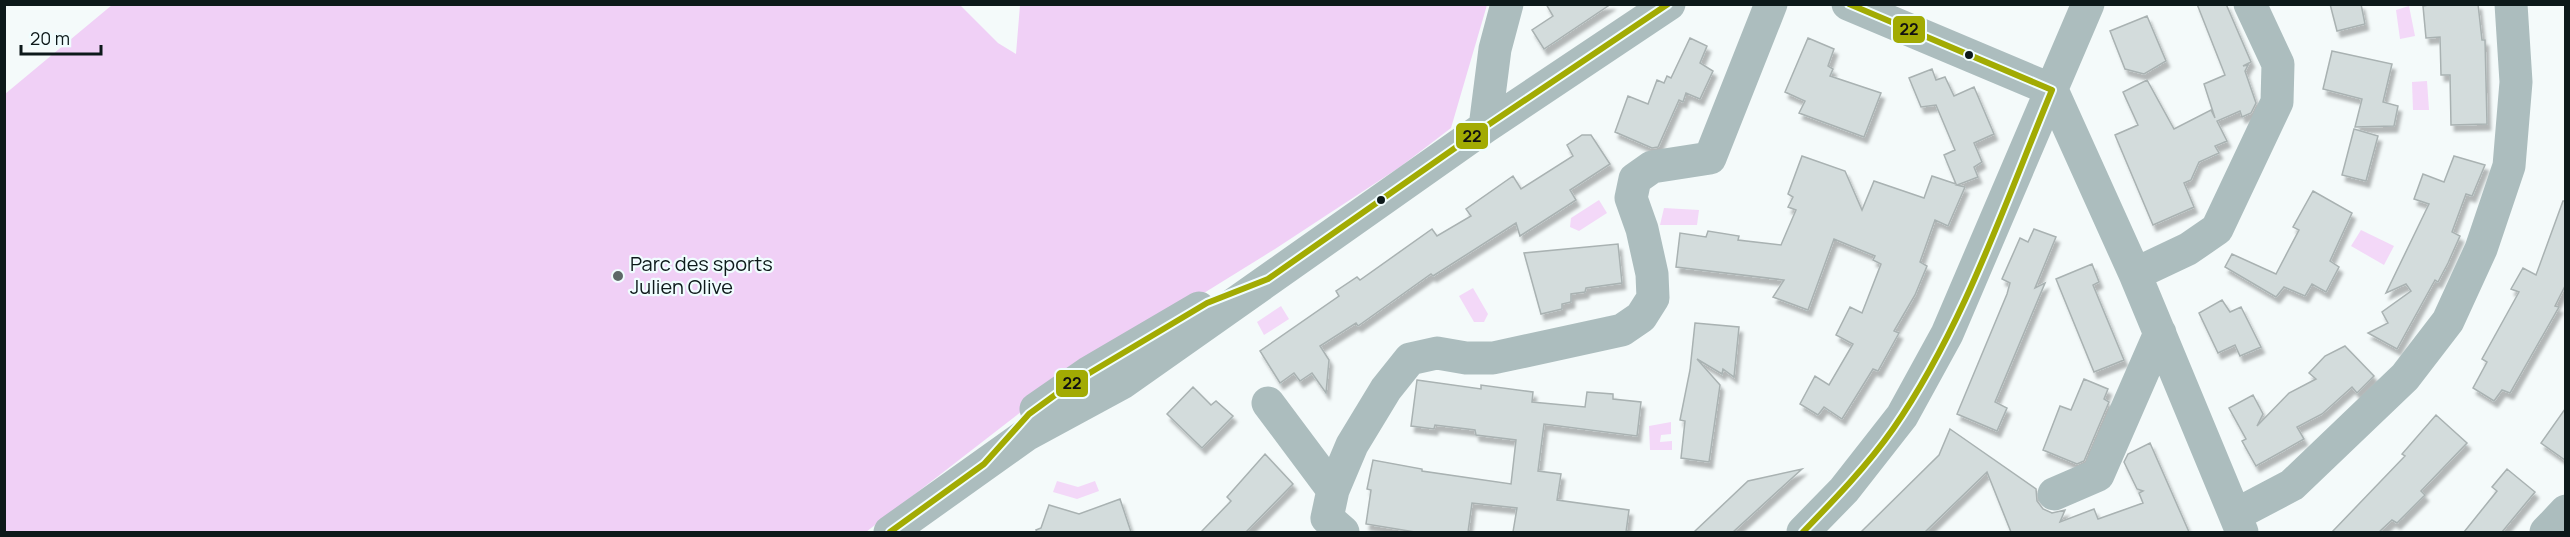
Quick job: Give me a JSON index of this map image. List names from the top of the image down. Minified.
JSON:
{"places":["Parc des sports Julien Olive"],"lines":["transit line 22"],"scale_bar":"20 m"}
